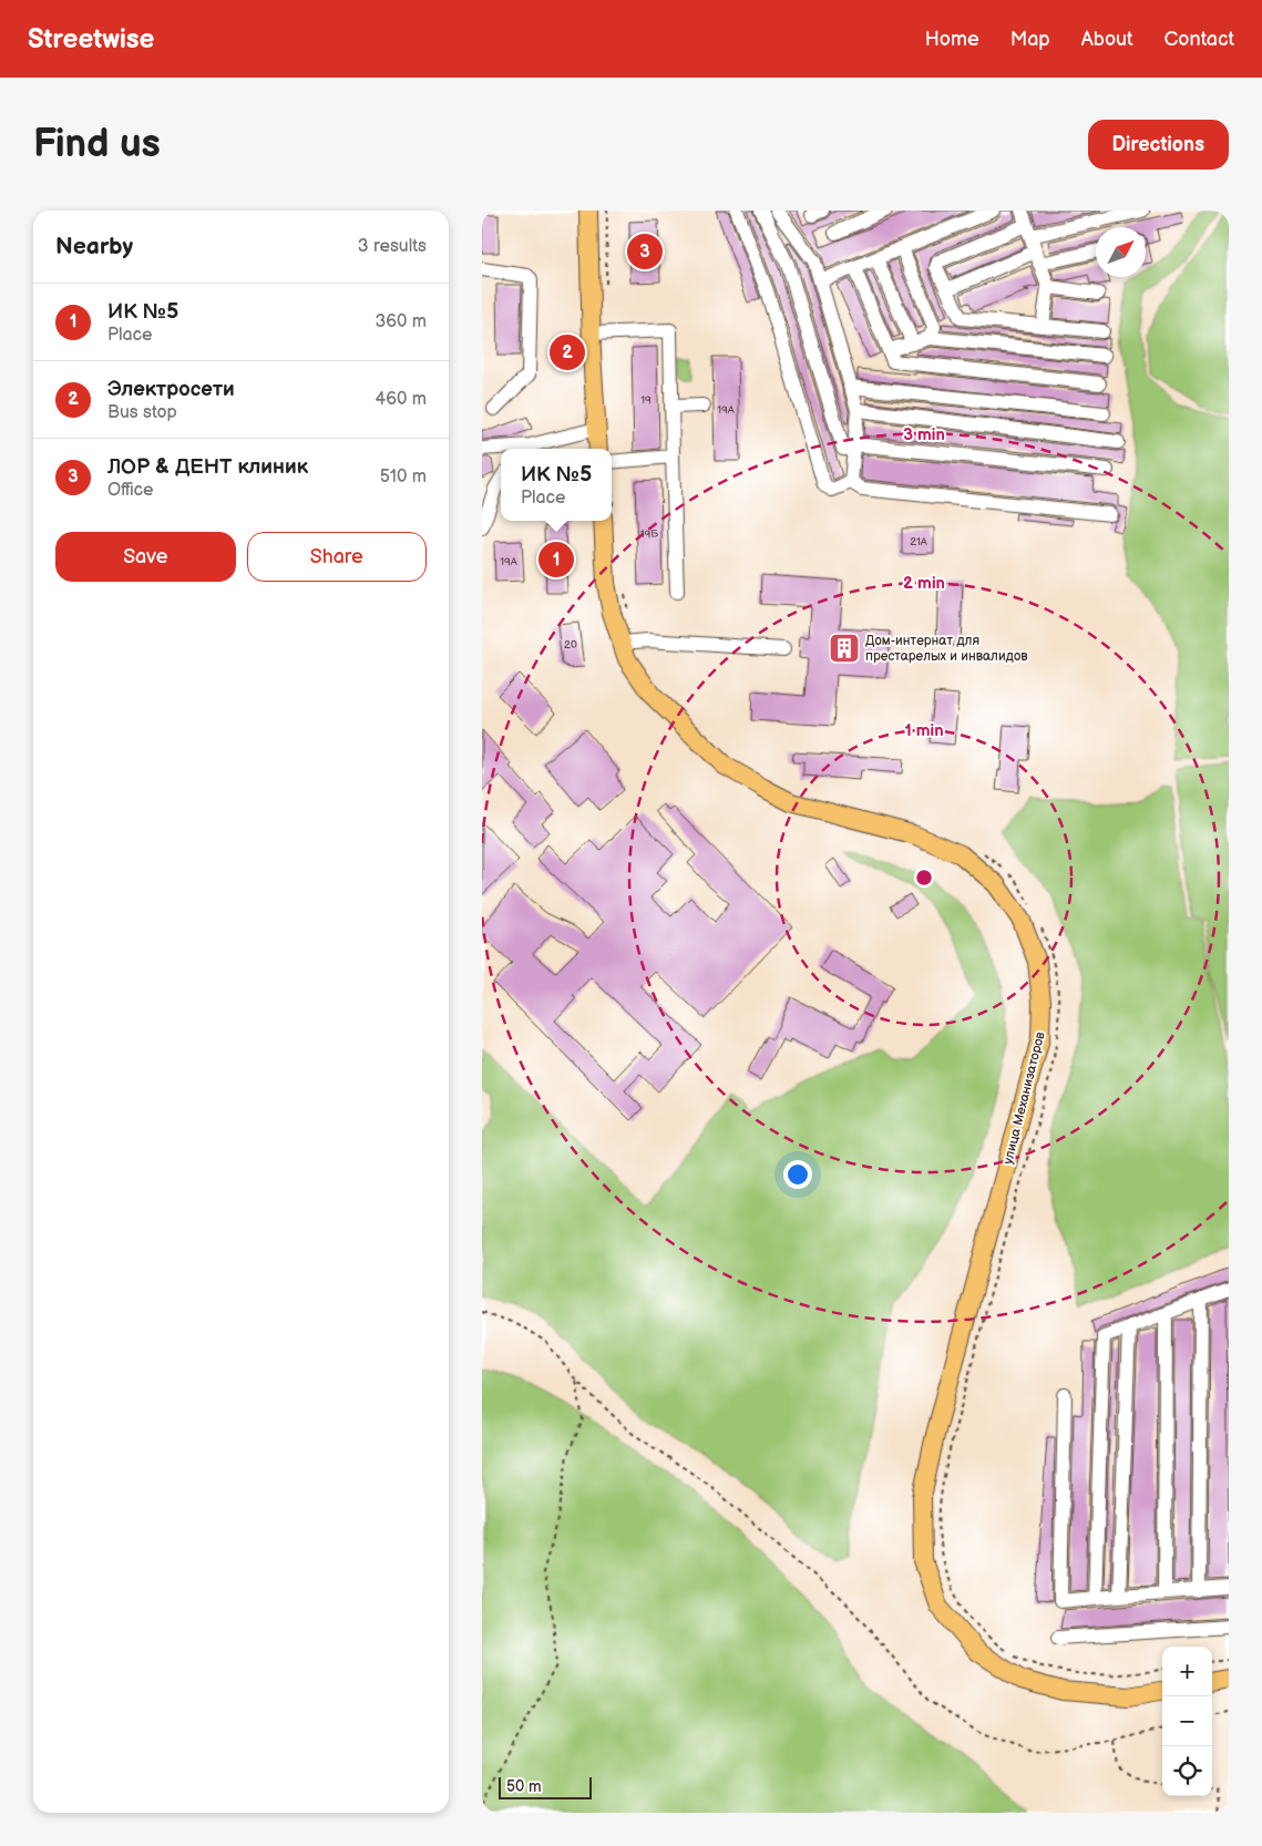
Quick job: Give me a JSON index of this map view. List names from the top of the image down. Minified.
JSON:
{"streets":{"main road":["улица Механизаторов"]},"places":{"building":["Дом-интернат для престарелых и инвалидов"]},"house_numbers":["19","19А","19Б","21А","19А","20"],"scale_bar":"50 m","north":"top right","page":{"header":"Streetwise","nav":["Home","Map","About","Contact"],"buttons":["Directions",["Save","Share"]],"title":"Find us","heading":["Nearby","3 results"],"pins":["3","2","1"],"list":[{"mark":"1","name":"ИК №5","note":"Place","value":"360 m"},{"mark":"2","name":"Электросети","note":"Bus stop","value":"460 m"},{"mark":"3","name":"ЛОР & ДЕНТ клиник","note":"Office","value":"510 m"}],"popup":["ИК №5","Place"],"map_buttons":["+","−"],"scale":"50 m"},"rings":["3 min","2 min","1 min"]}
